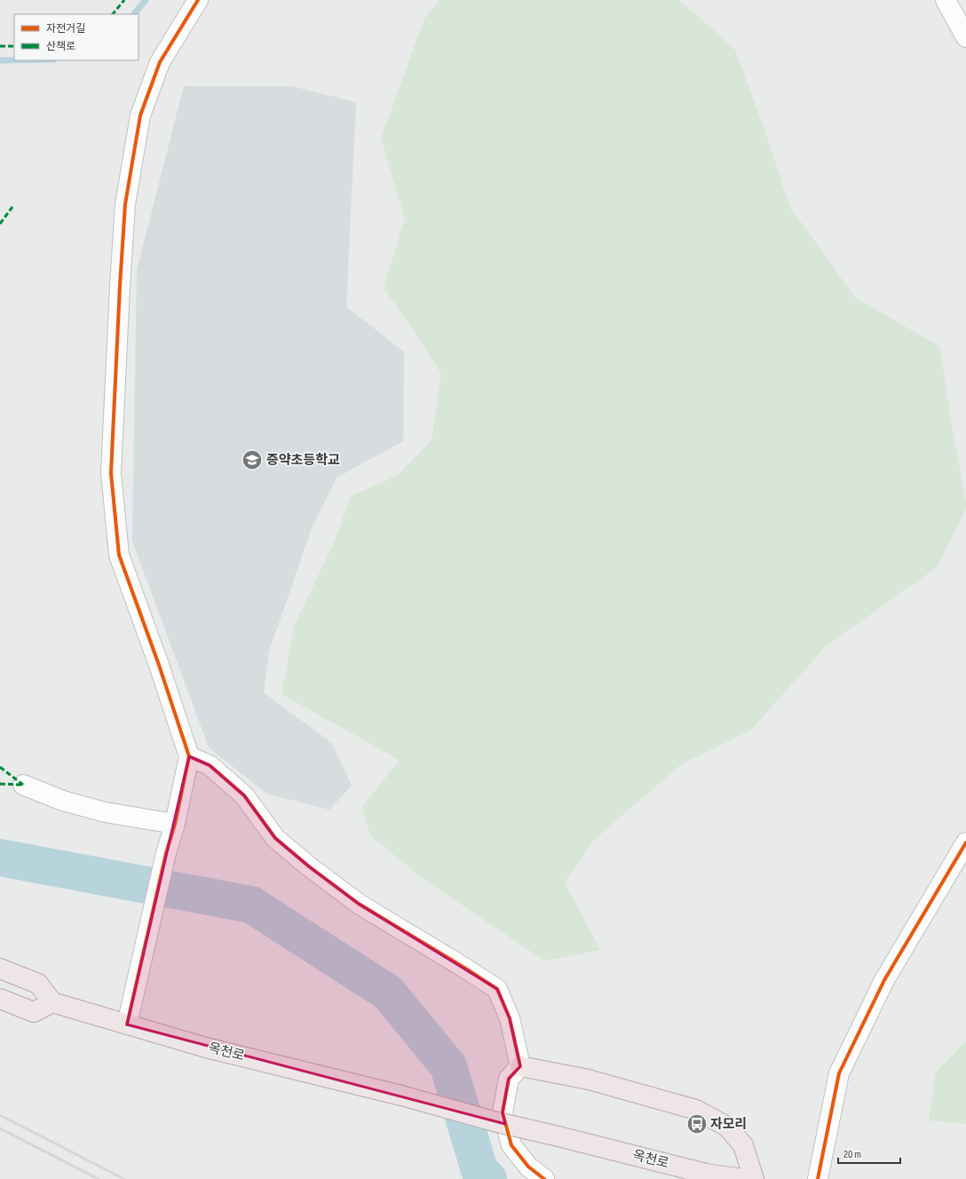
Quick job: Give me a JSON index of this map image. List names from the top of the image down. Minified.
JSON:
{"streets":{"main road":["옥천로"]},"places":{"school or university":["증약초등학교"],"bus stop":["자모리"]},"legend":["자전거길","산책로"],"scale_bar":"20 m"}
